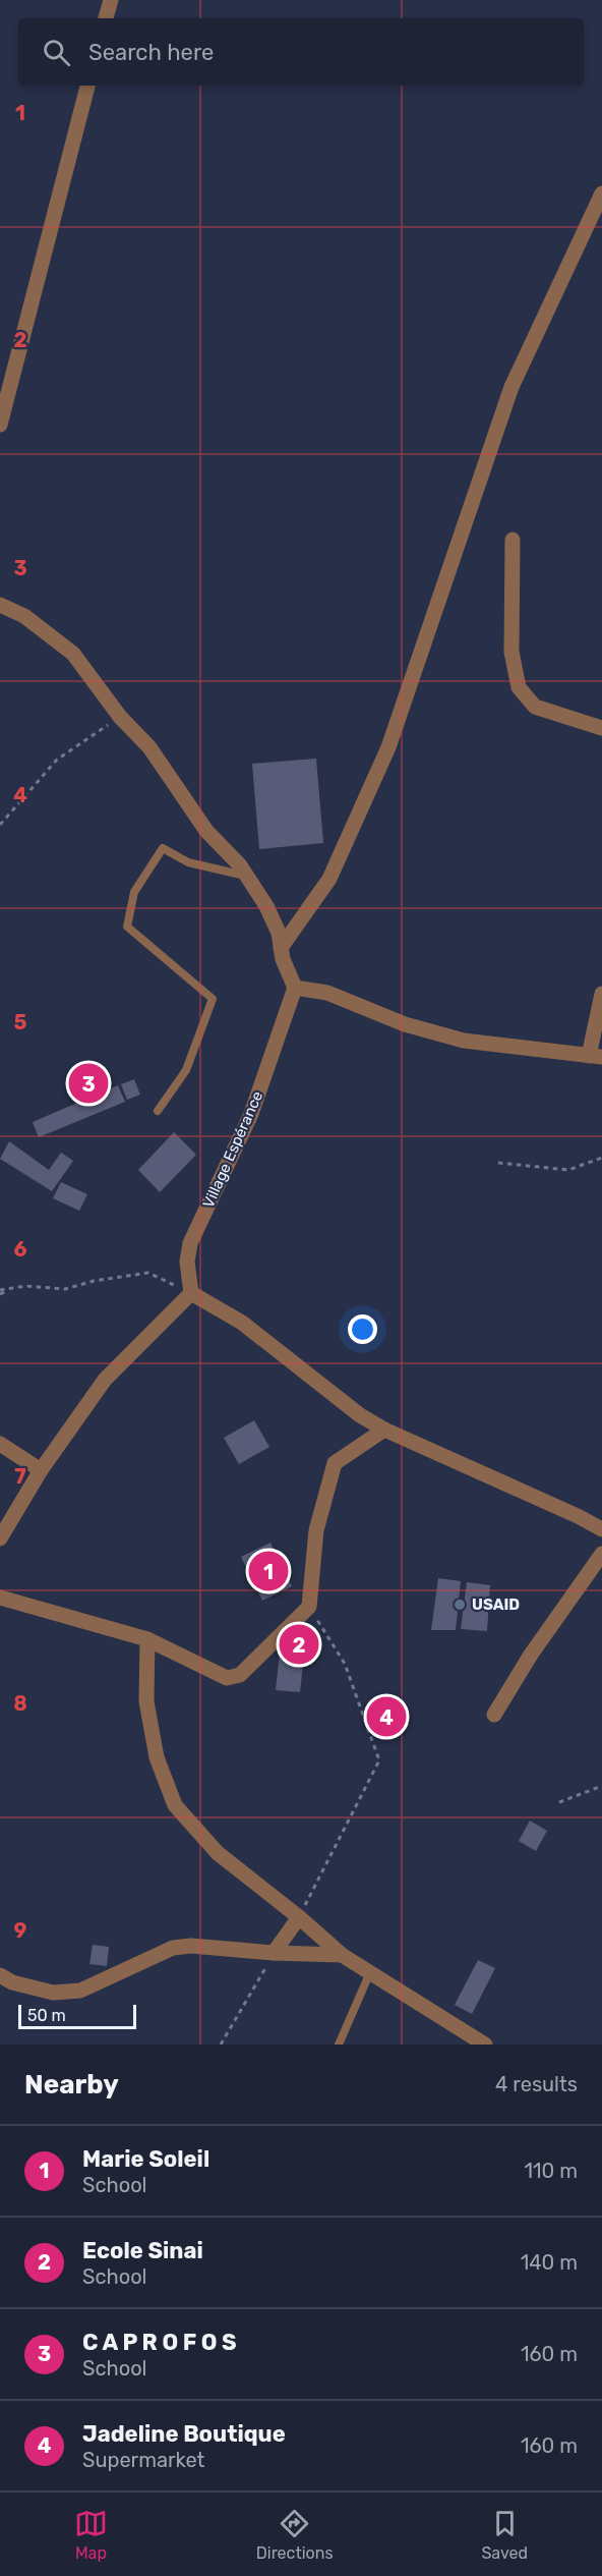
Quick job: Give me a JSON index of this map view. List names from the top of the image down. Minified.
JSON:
{"streets":{"street":["Village Espérance"]},"places":["USAID"],"scale_bar":"50 m","page":{"search":"Search here","pins":["3","1","2","4"],"scale":"50 m","heading":["Nearby","4 results"],"list":[{"mark":"1","name":"Marie Soleil","note":"School","value":"110 m"},{"mark":"2","name":"Ecole Sinai","note":"School","value":"140 m"},{"mark":"3","name":"C A P R O F O S","note":"School","value":"160 m"},{"mark":"4","name":"Jadeline Boutique","note":"Supermarket","value":"160 m"}],"nav":["Map","Directions","Saved"]},"grid":{"rows":["1","2","3","4","5","6","7","8","9"]}}
